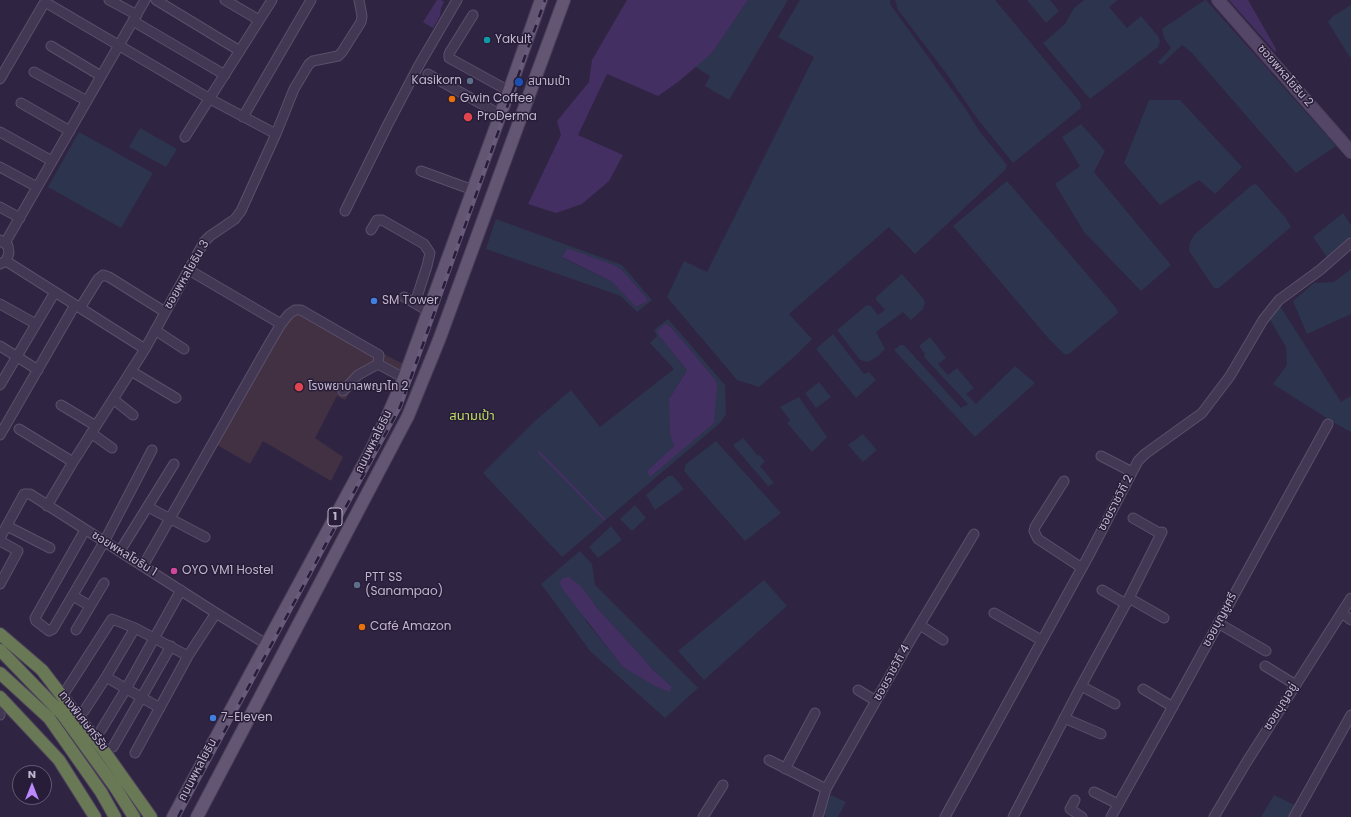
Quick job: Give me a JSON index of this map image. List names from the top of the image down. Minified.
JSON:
{"streets":{"highway":["ทางพิเศษศรีรัช"],"main road":["ถนนพหลโยธิน","1"],"street":["ซอยพหลโยธิน 2","ซอยพหลโยธิน 3","ซอยราชวิถี 2","ซอยพหลโยธิน 1","ซอยบุญชูศรี","ซอยราชวิถี 4","ซอยบุญอยู่"]},"crossings":[["ซอยพหลโยธิน 3","ซอยพหลโยธิน 1"],["ถนนพหลโยธิน","ซอยพหลโยธิน 1"]],"districts":["สนามเป้า"],"places":["Yakult","Kasikorn","สนามเป้า","Gwin Coffee","ProDerma","SM Tower","โรงพยาบาลพญาไท 2","OYO VM1 Hostel","PTT SS (Sanampao)","Café Amazon","7-Eleven"],"north":"top"}
